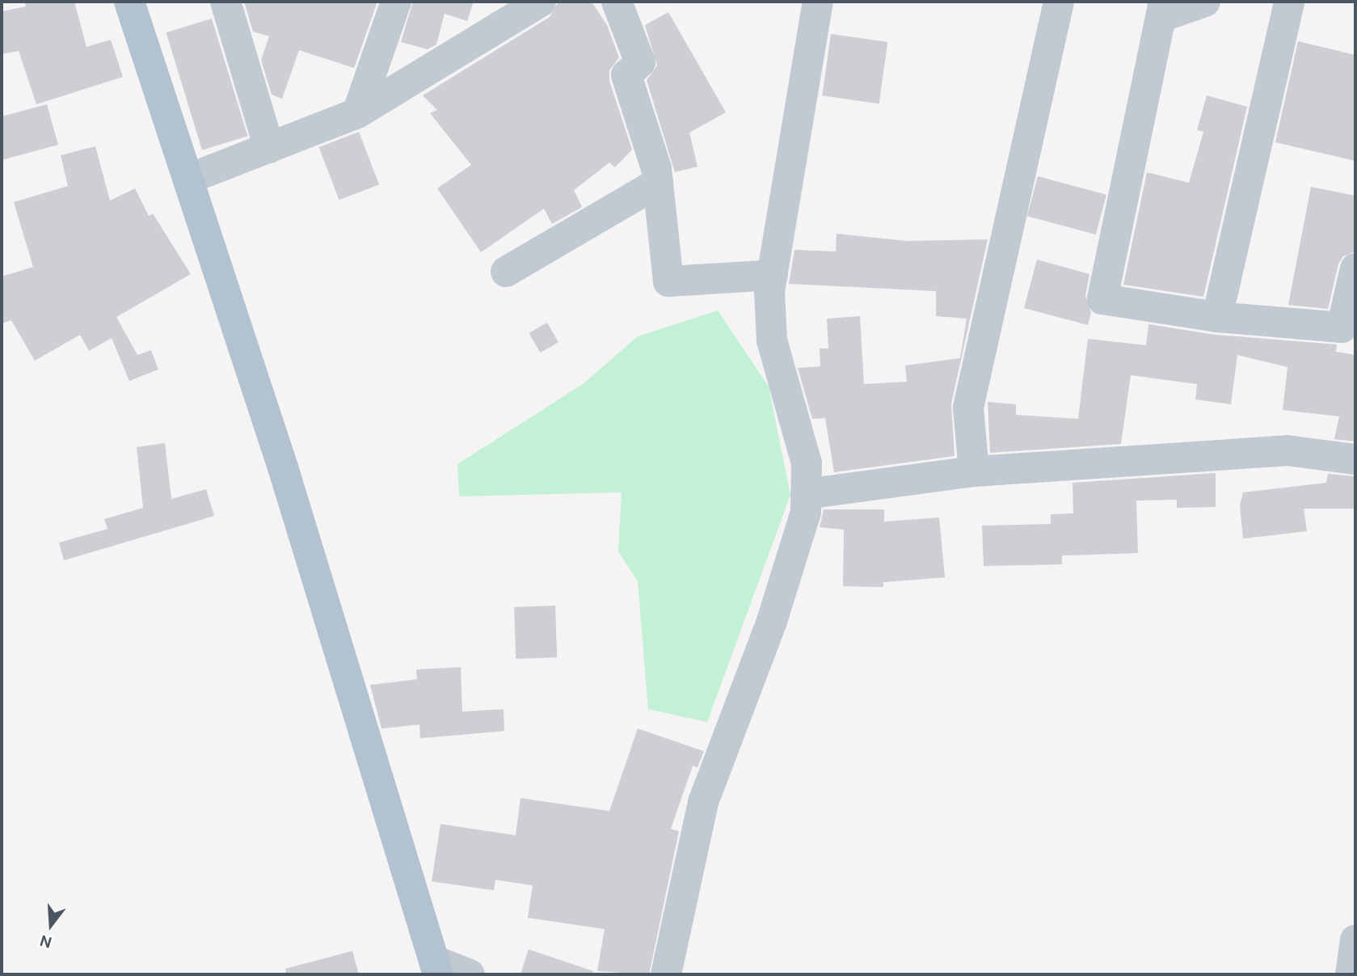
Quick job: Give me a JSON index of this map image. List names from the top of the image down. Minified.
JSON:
{"north":"bottom"}
